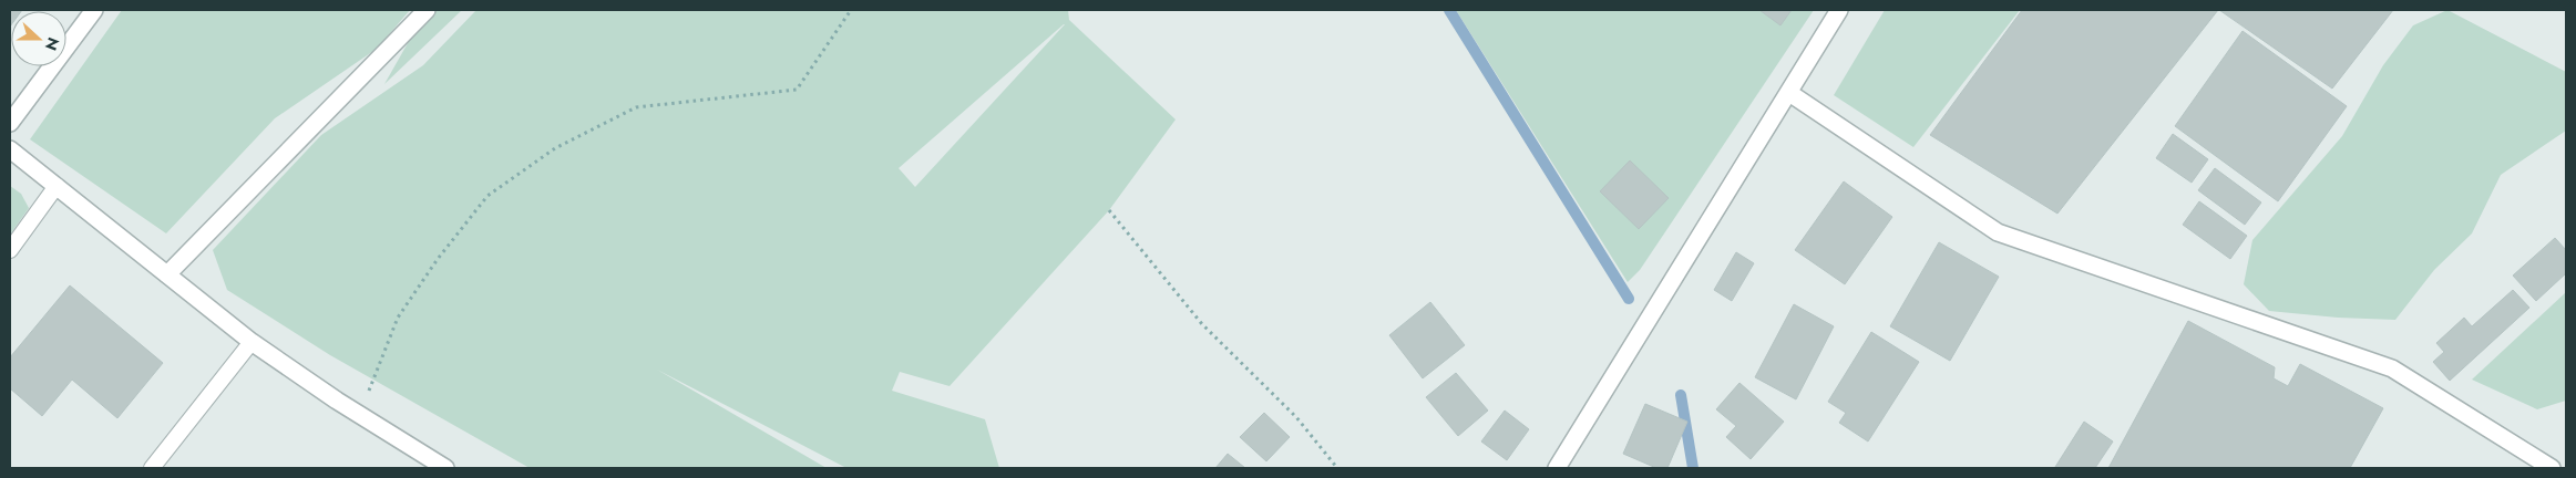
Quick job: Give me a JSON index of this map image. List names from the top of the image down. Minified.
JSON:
{"north":"right"}
